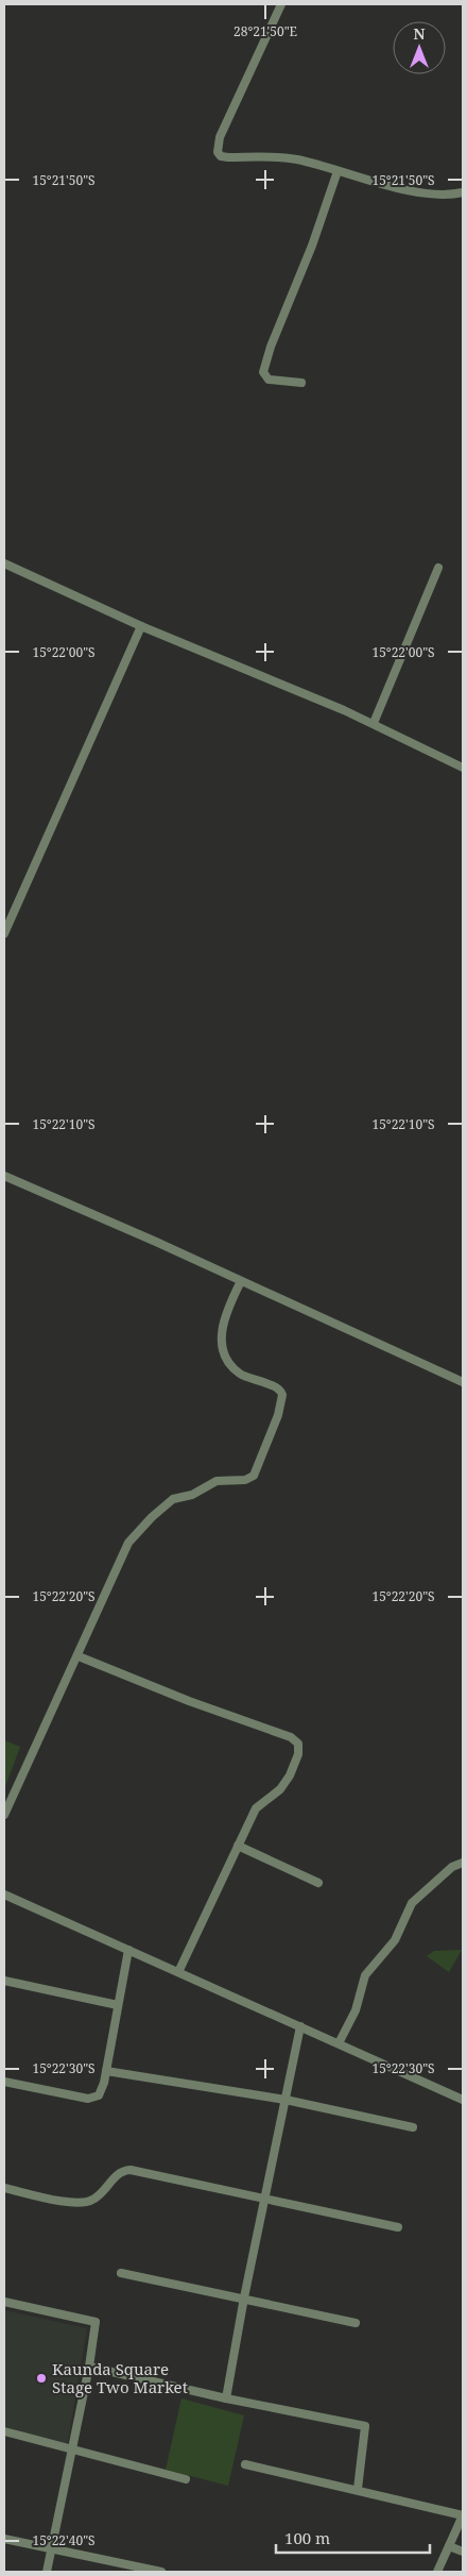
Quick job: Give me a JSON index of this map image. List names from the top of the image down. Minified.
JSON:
{"places":["Kaunda Square Stage Two Market"],"scale_bar":"100 m","north":"top","coordinates":["28°21'50\"E","15°21'50\"S","15°22'00\"S","15°22'10\"S","15°22'20\"S","15°22'30\"S","15°22'40\"S"]}
